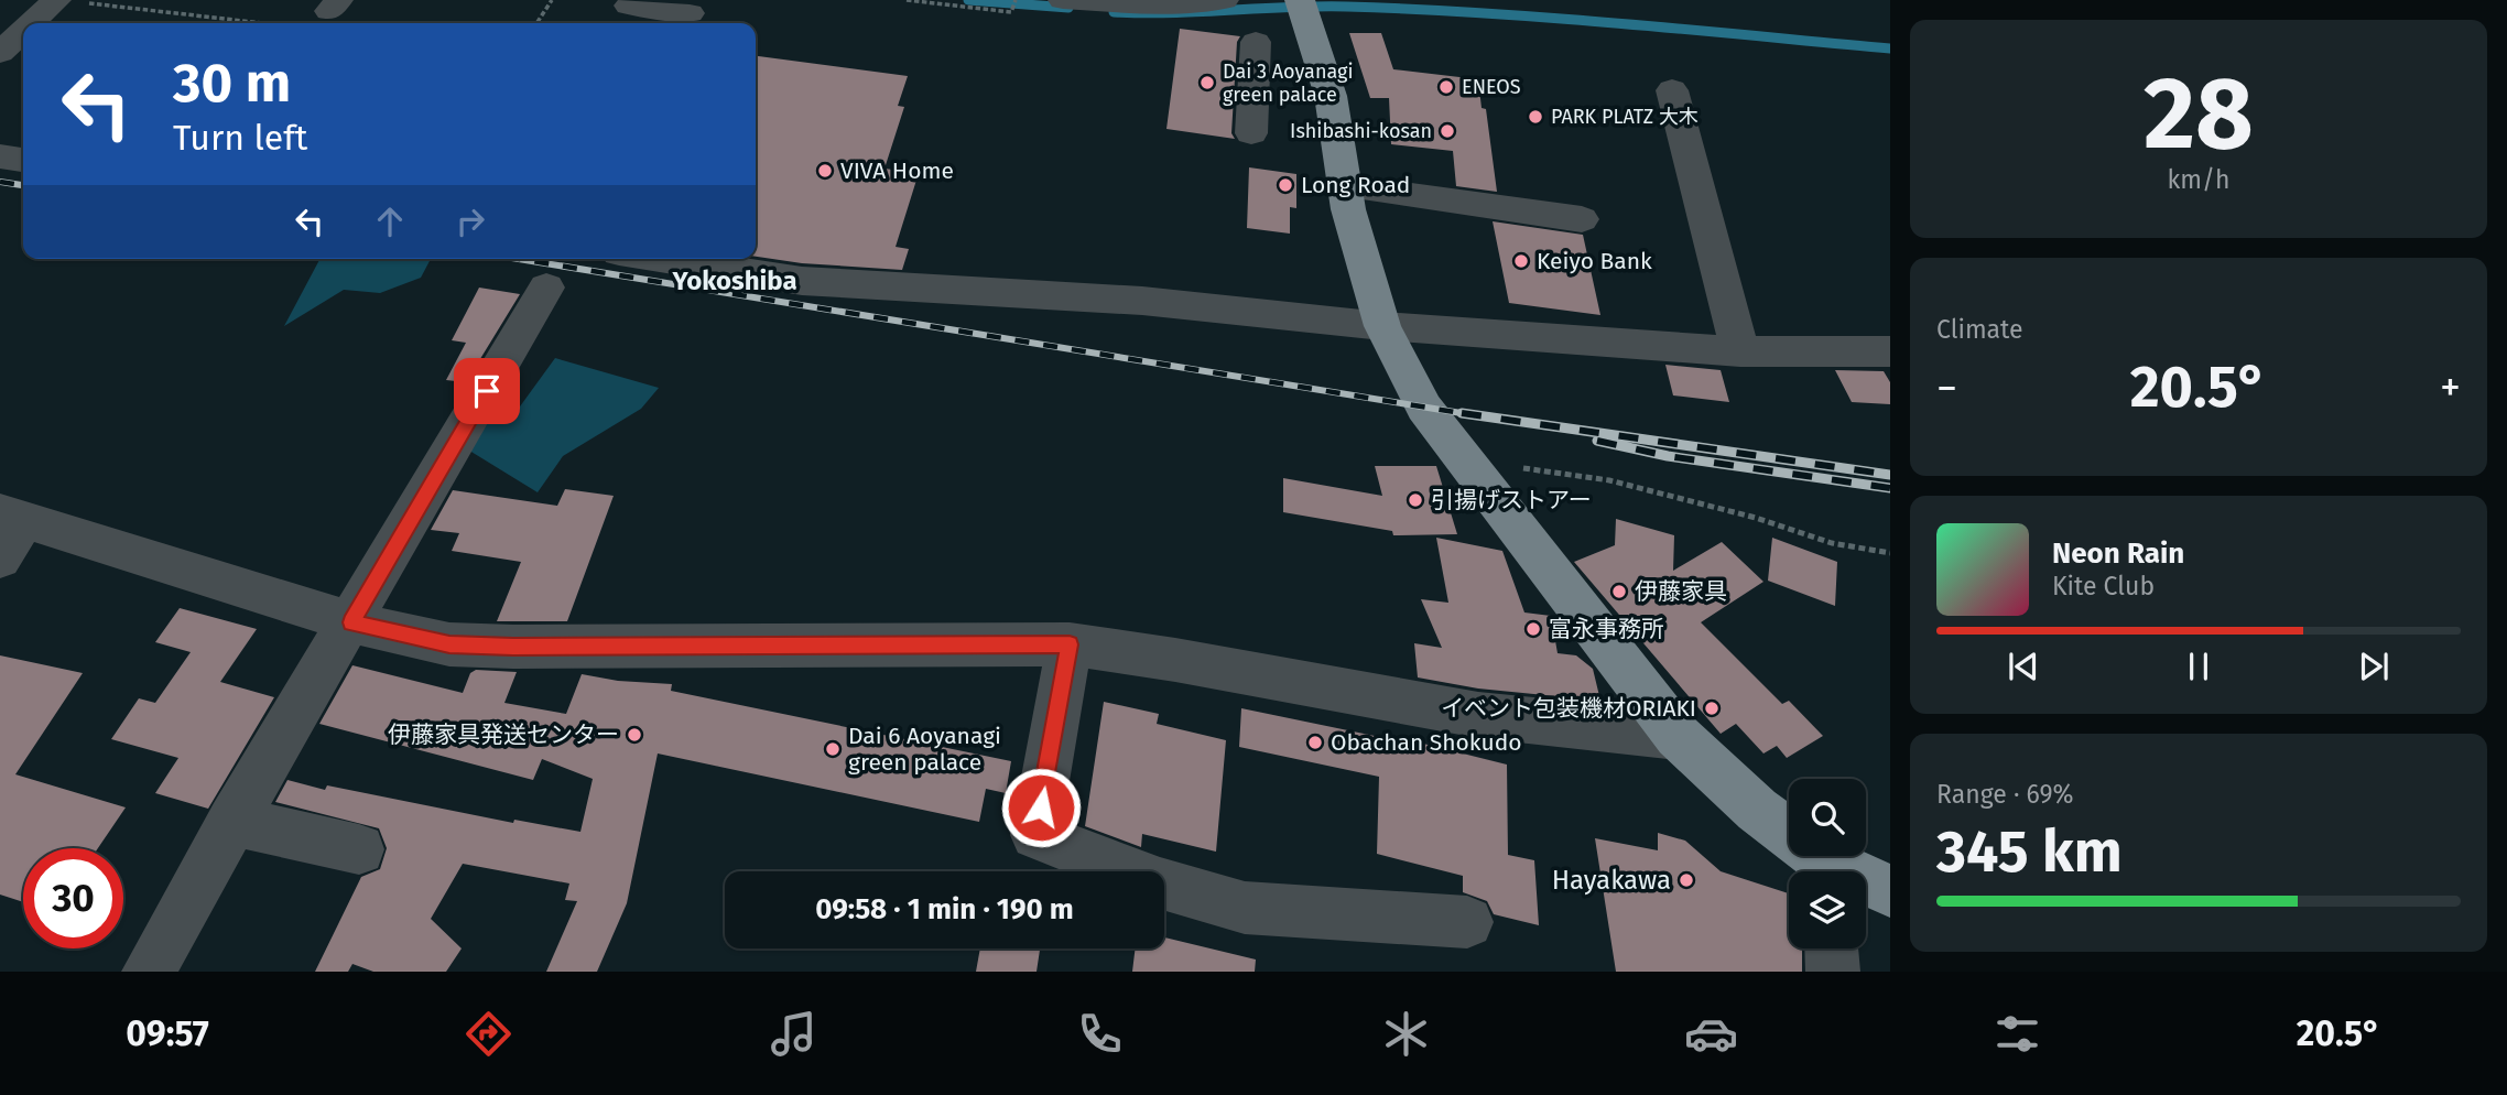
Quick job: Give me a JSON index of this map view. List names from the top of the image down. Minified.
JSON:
{"districts":["Yokoshiba"],"places":["Dai 3 Aoyanagi green palace","ENEOS","PARK PLATZ 大木","Ishibashi-kosan","VIVA Home","Long Road","Keiyo Bank","引揚げストアー","伊藤家具","富永事務所","イベント包装機材ORIAKI","伊藤家具発送センター","Obachan Shokudo","Dai 6 Aoyanagi green palace","Hayakawa"],"page":{"tile":[["28","km/h"],"Climate",["Range · 69%","345 km"]],"turn":["30 m","Turn left"],"heat":["−","20.5°","+"],"song":["Neon Rain","Kite Club"],"limit":"30","trip":"09:58 · 1 min · 190 m","tabs":["09:57","20.5°"]}}
